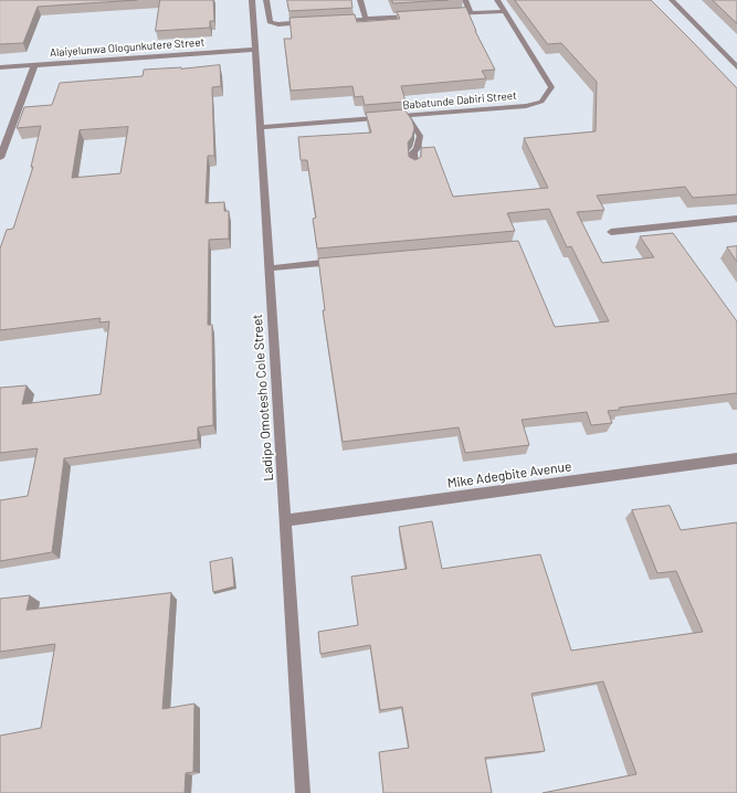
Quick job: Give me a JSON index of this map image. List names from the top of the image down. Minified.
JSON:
{"streets":{"street":["Alaiyelunwa Ologunkutere Street","Babatunde Dabiri Street","Ladipo Omotesho Cole Street","Mike Adegbite Avenue"]},"crossings":[["Alaiyelunwa Ologunkutere Street","Ladipo Omotesho Cole Street"],["Babatunde Dabiri Street","Ladipo Omotesho Cole Street"],["Ladipo Omotesho Cole Street","Mike Adegbite Avenue"]]}
